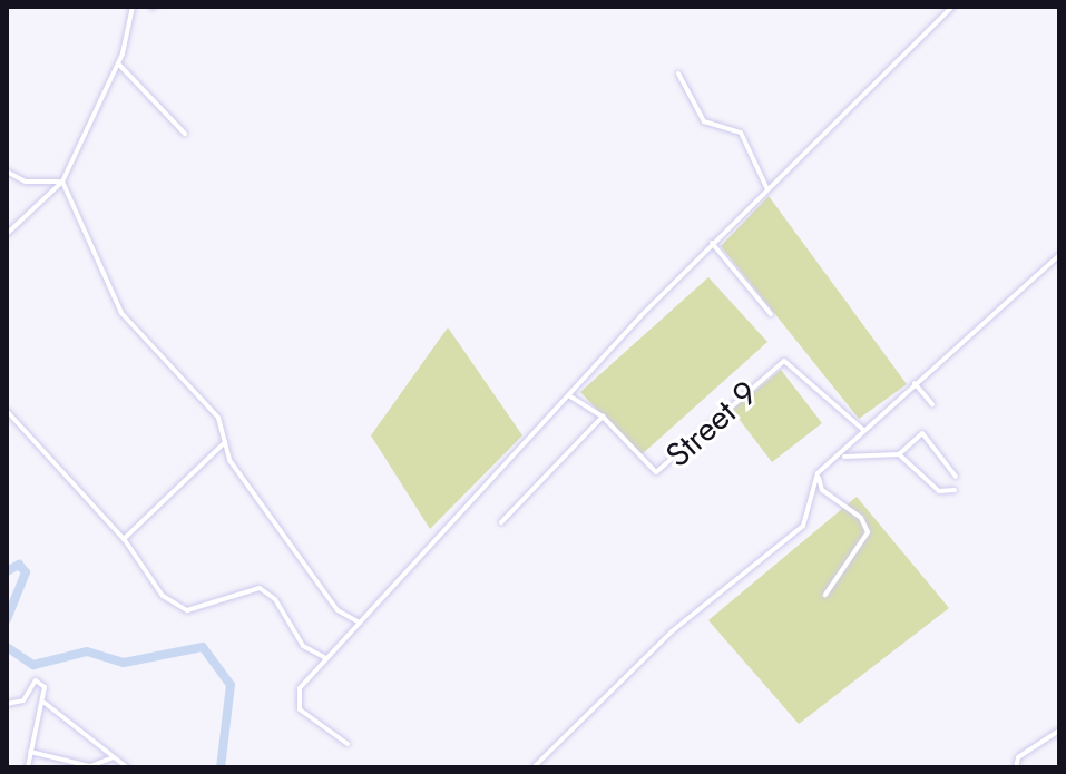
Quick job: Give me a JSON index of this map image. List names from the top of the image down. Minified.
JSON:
{"streets":{"street":["Street 9"]}}
